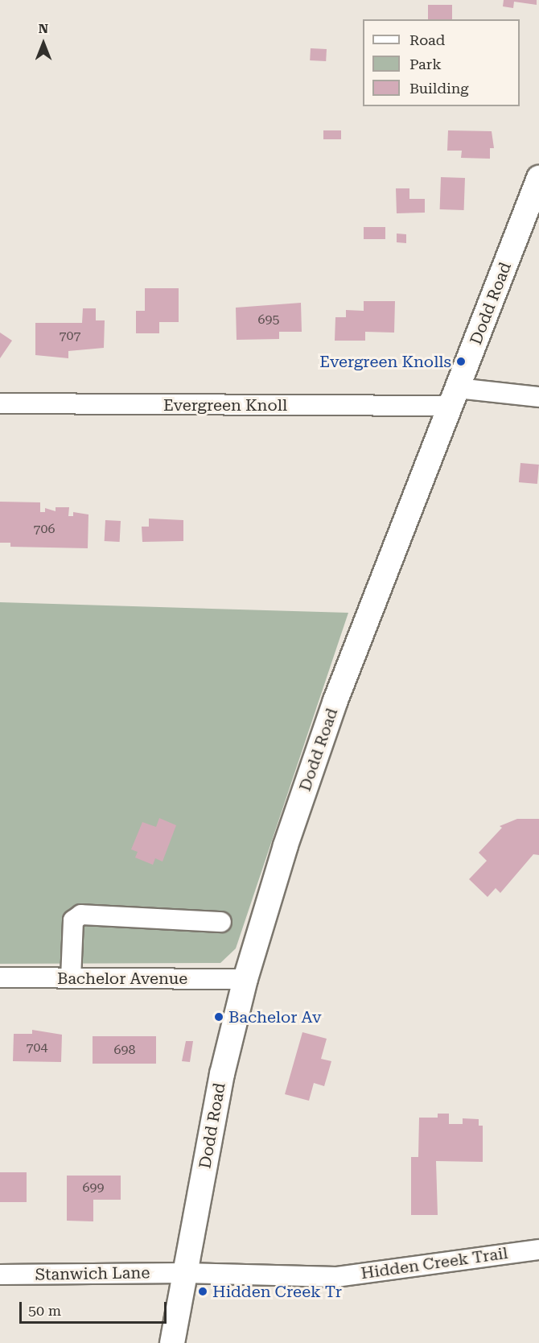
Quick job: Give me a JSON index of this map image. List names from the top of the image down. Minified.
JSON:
{"streets":{"main road":["Dodd Road"],"street":["Evergreen Knoll","Bachelor Avenue","Hidden Creek Trail","Stanwich Lane"]},"crossings":[["Dodd Road","Evergreen Knoll"],["Dodd Road","Bachelor Avenue"],["Dodd Road","Hidden Creek Trail"],["Dodd Road","Stanwich Lane"],["Hidden Creek Trail","Stanwich Lane"]],"places":["Evergreen Knolls","Bachelor Av","Hidden Creek Tr"],"house_numbers":["695","707","706","704","698","699"],"legend":["Road","Park","Building"],"scale_bar":"50 m","north":"top"}
